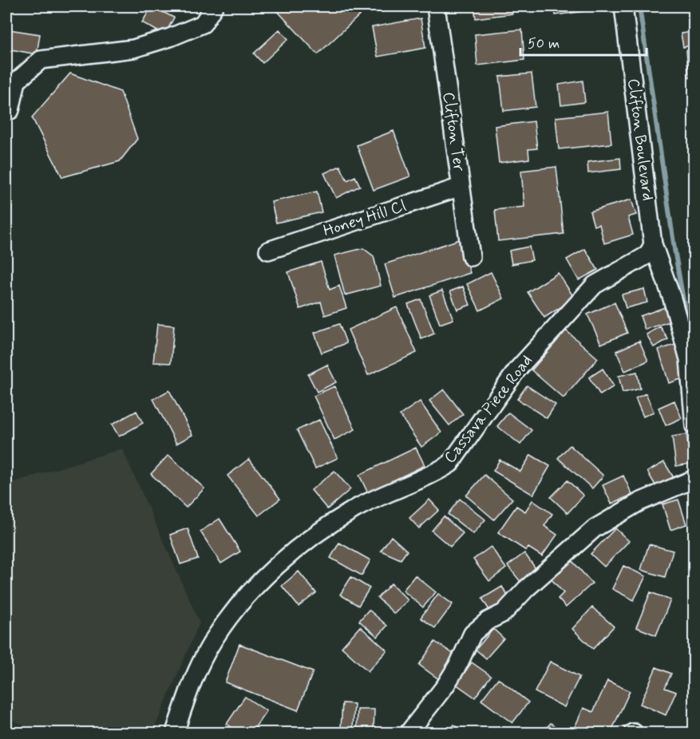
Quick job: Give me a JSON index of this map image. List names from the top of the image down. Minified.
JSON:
{"streets":{"street":["Clifton Ter","Clifton Boulevard","Honey Hill Cl","Cassava Piece Road"]},"crossings":[["Clifton Ter","Honey Hill Cl"],["Clifton Boulevard","Cassava Piece Road"]],"scale_bar":"50 m"}
